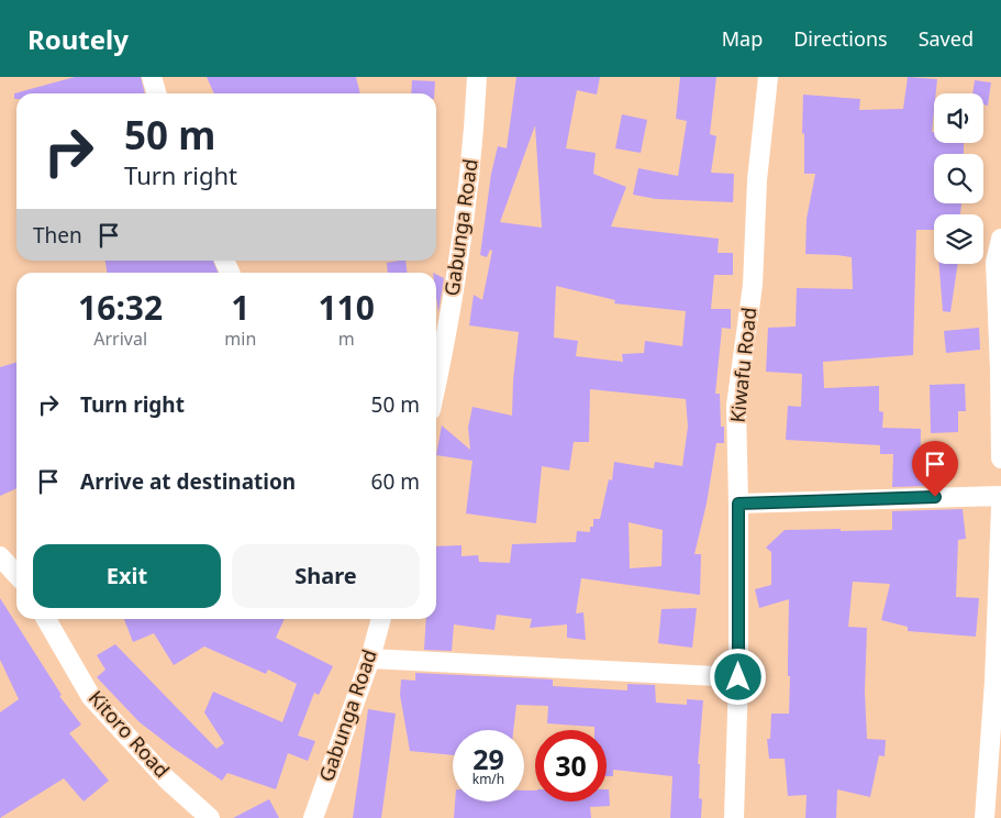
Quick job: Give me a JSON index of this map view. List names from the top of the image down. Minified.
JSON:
{"streets":{"street":["Gabunga Road","Kiwafu Road","Kitoro Road"]},"page":{"header":"Routely","nav":["Map","Directions","Saved"],"turn":["50 m","Turn right"],"then":"Then","eta":["16:32","Arrival","1","min","110","m"],"list":[{"name":"Turn right","value":"50 m"},{"name":"Arrive at destination","value":"60 m"}],"buttons":["Exit","Share"],"speed":"29 km/h","limit":"30"}}
